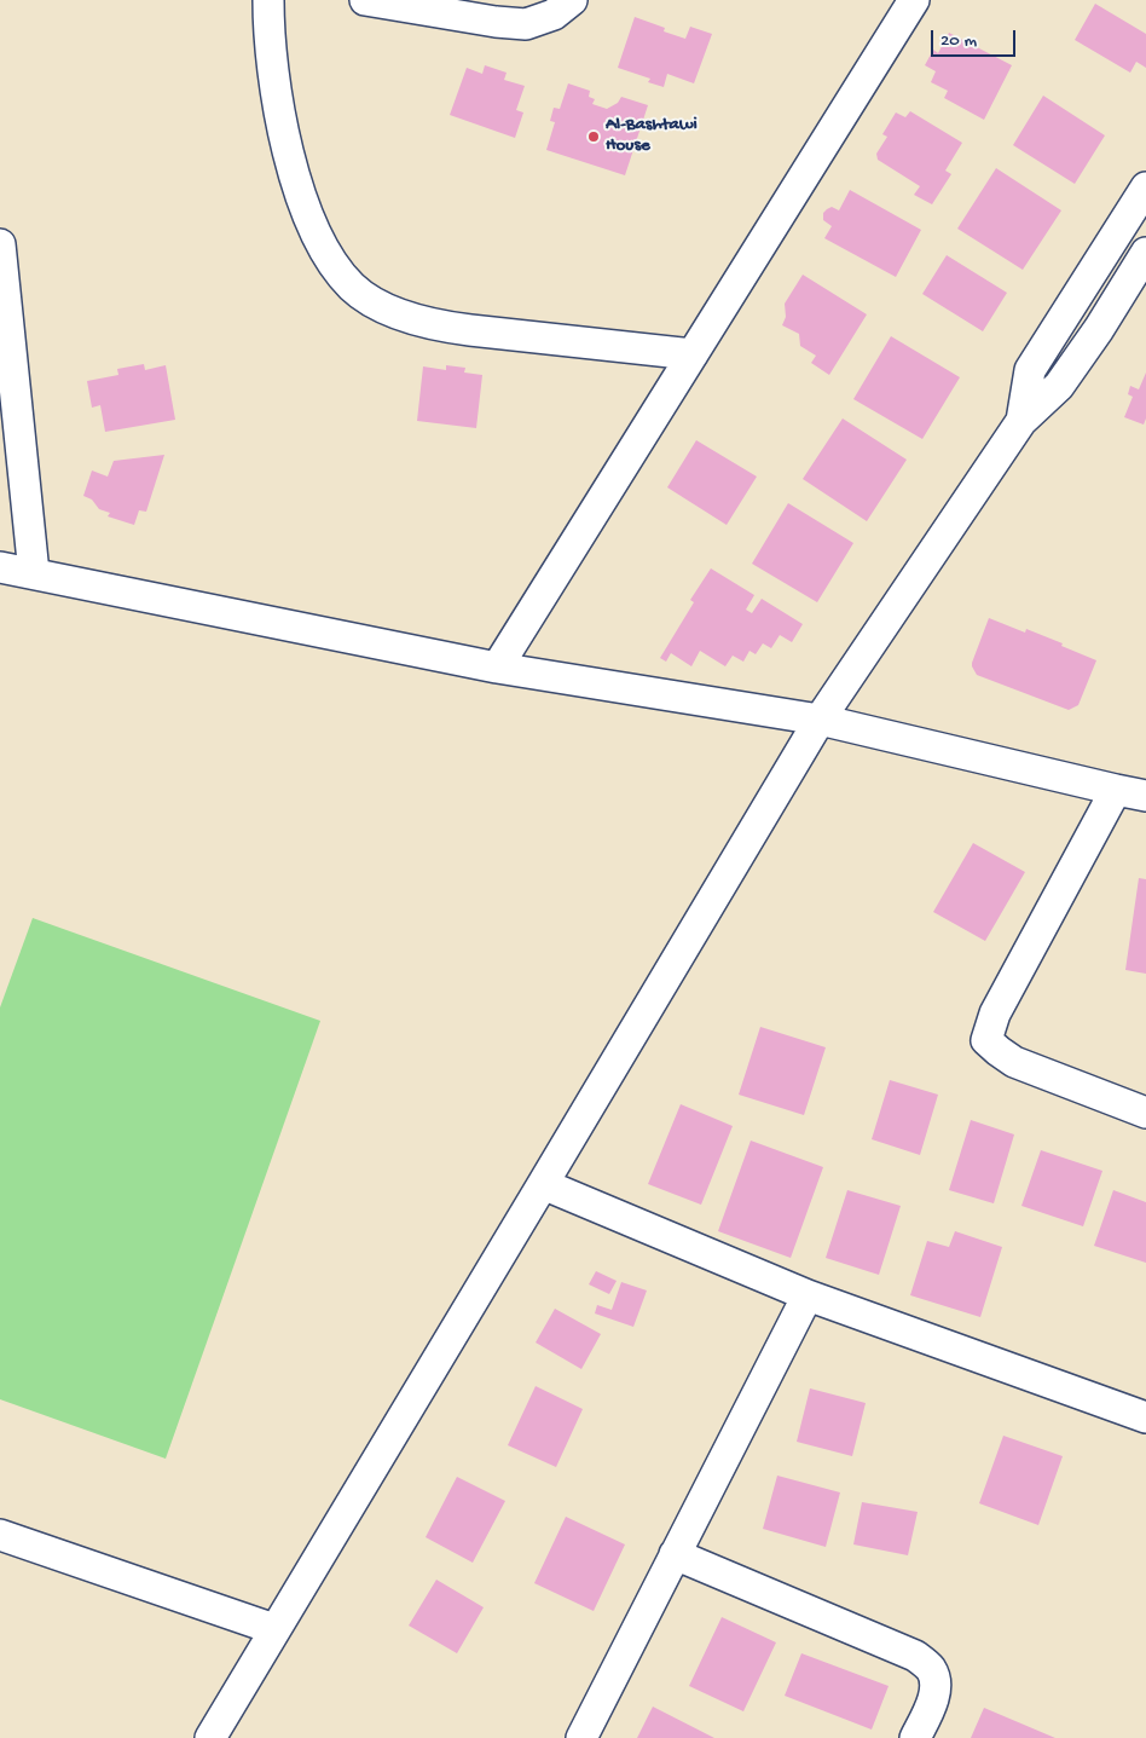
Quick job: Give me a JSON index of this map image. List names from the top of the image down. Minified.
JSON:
{"places":["Al-Bashtawi House"],"scale_bar":"20 m"}
